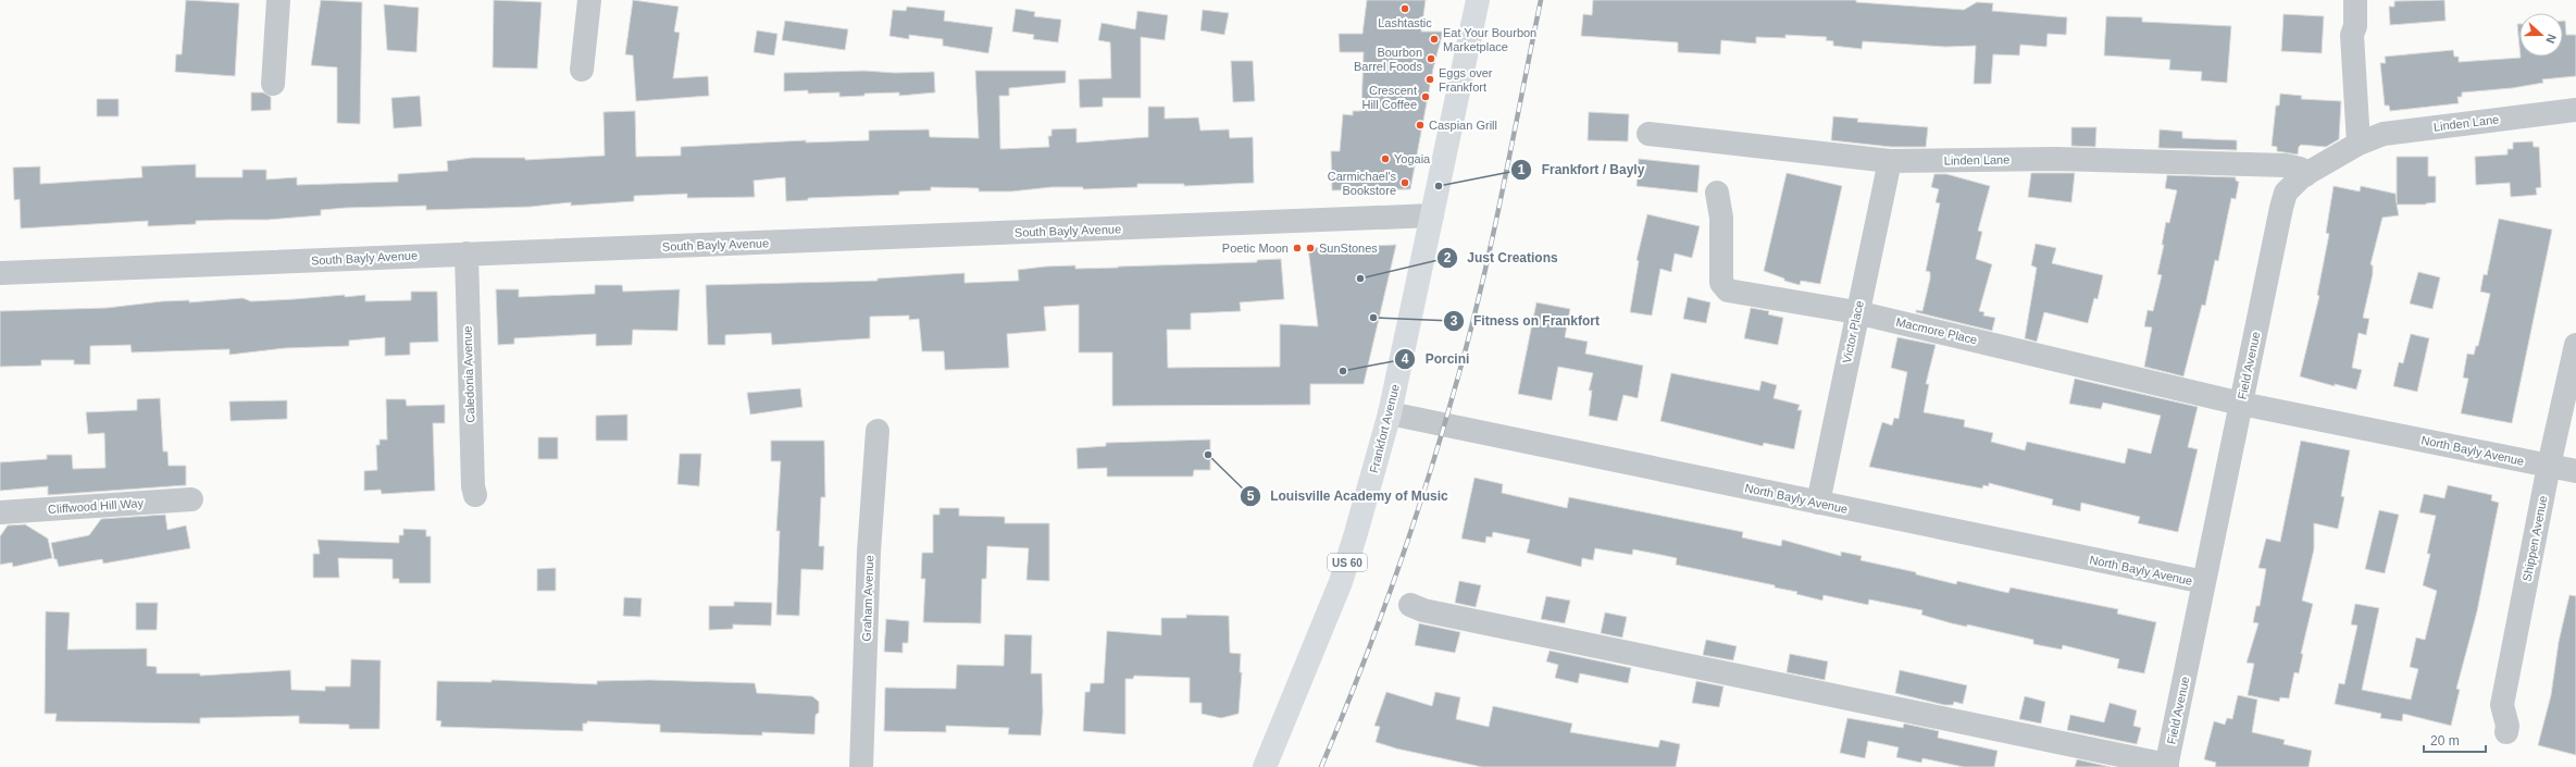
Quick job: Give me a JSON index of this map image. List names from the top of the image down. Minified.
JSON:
{"streets":{"main road":["Frankfort Avenue","US 60"],"street":["Linden Lane","South Bayly Avenue","Macmore Place","Victor Place","Field Avenue","Caledonia Avenue","North Bayly Avenue","Cliffwood Hill Way","Shippen Avenue","Graham Avenue"]},"crossings":[["Linden Lane","Victor Place"],["Linden Lane","Field Avenue"],["South Bayly Avenue","Caledonia Avenue"],["South Bayly Avenue","Frankfort Avenue"],["Macmore Place","Victor Place"],["Macmore Place","Field Avenue"],["Macmore Place","North Bayly Avenue"],["Victor Place","North Bayly Avenue"],["Field Avenue","North Bayly Avenue"],["Frankfort Avenue","North Bayly Avenue"],["North Bayly Avenue","Shippen Avenue"]],"places":["Lashtastic","Eat Your Bourbon Marketplace","Bourbon Barrel Foods","Eggs over Frankfort","Crescent Hill Coffee","Caspian Grill","Yogaia","Carmichael's Bookstore","Frankfort / Bayly","Poetic Moon","SunStones","Just Creations","Fitness on Frankfort","Porcini","Louisville Academy of Music"],"scale_bar":"20 m","north":"right"}
